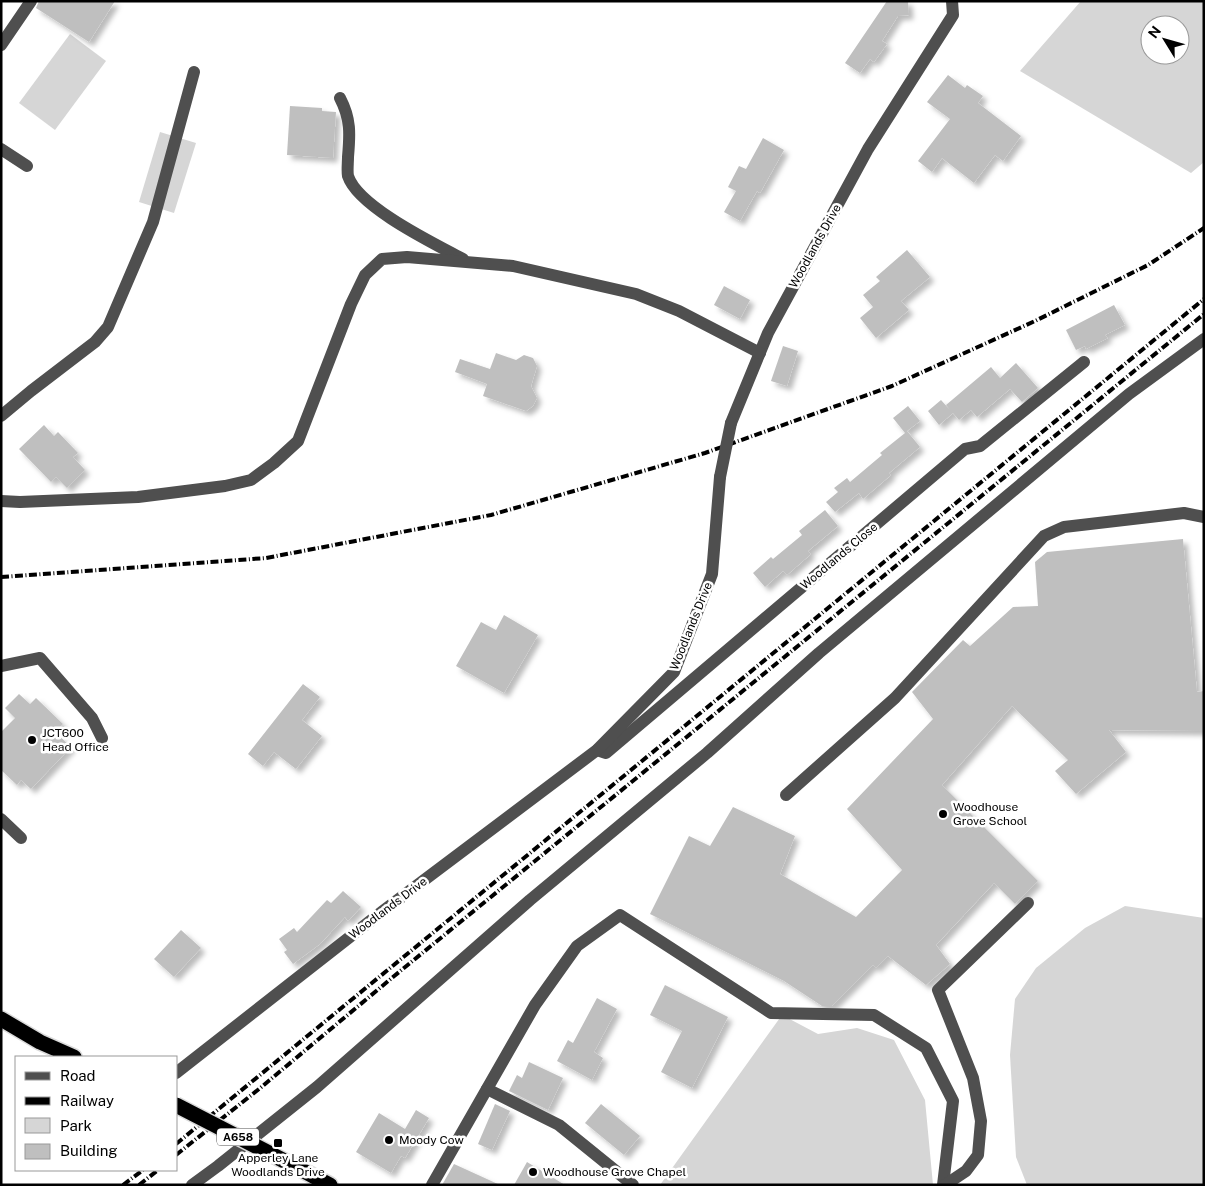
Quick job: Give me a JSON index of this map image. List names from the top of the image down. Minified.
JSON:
{"streets":{"highway":["A658"],"street":["Woodlands Drive","Woodlands Close"]},"crossings":[["Woodlands Drive","Woodlands Close"]],"places":{"other":["JCT600 Head Office","Woodhouse Grove School","Moody Cow","Woodhouse Grove Chapel"],"transit":["Apperley Lane Woodlands Drive"]},"legend":["Road","Railway","Park","Building"],"north":"top left"}
